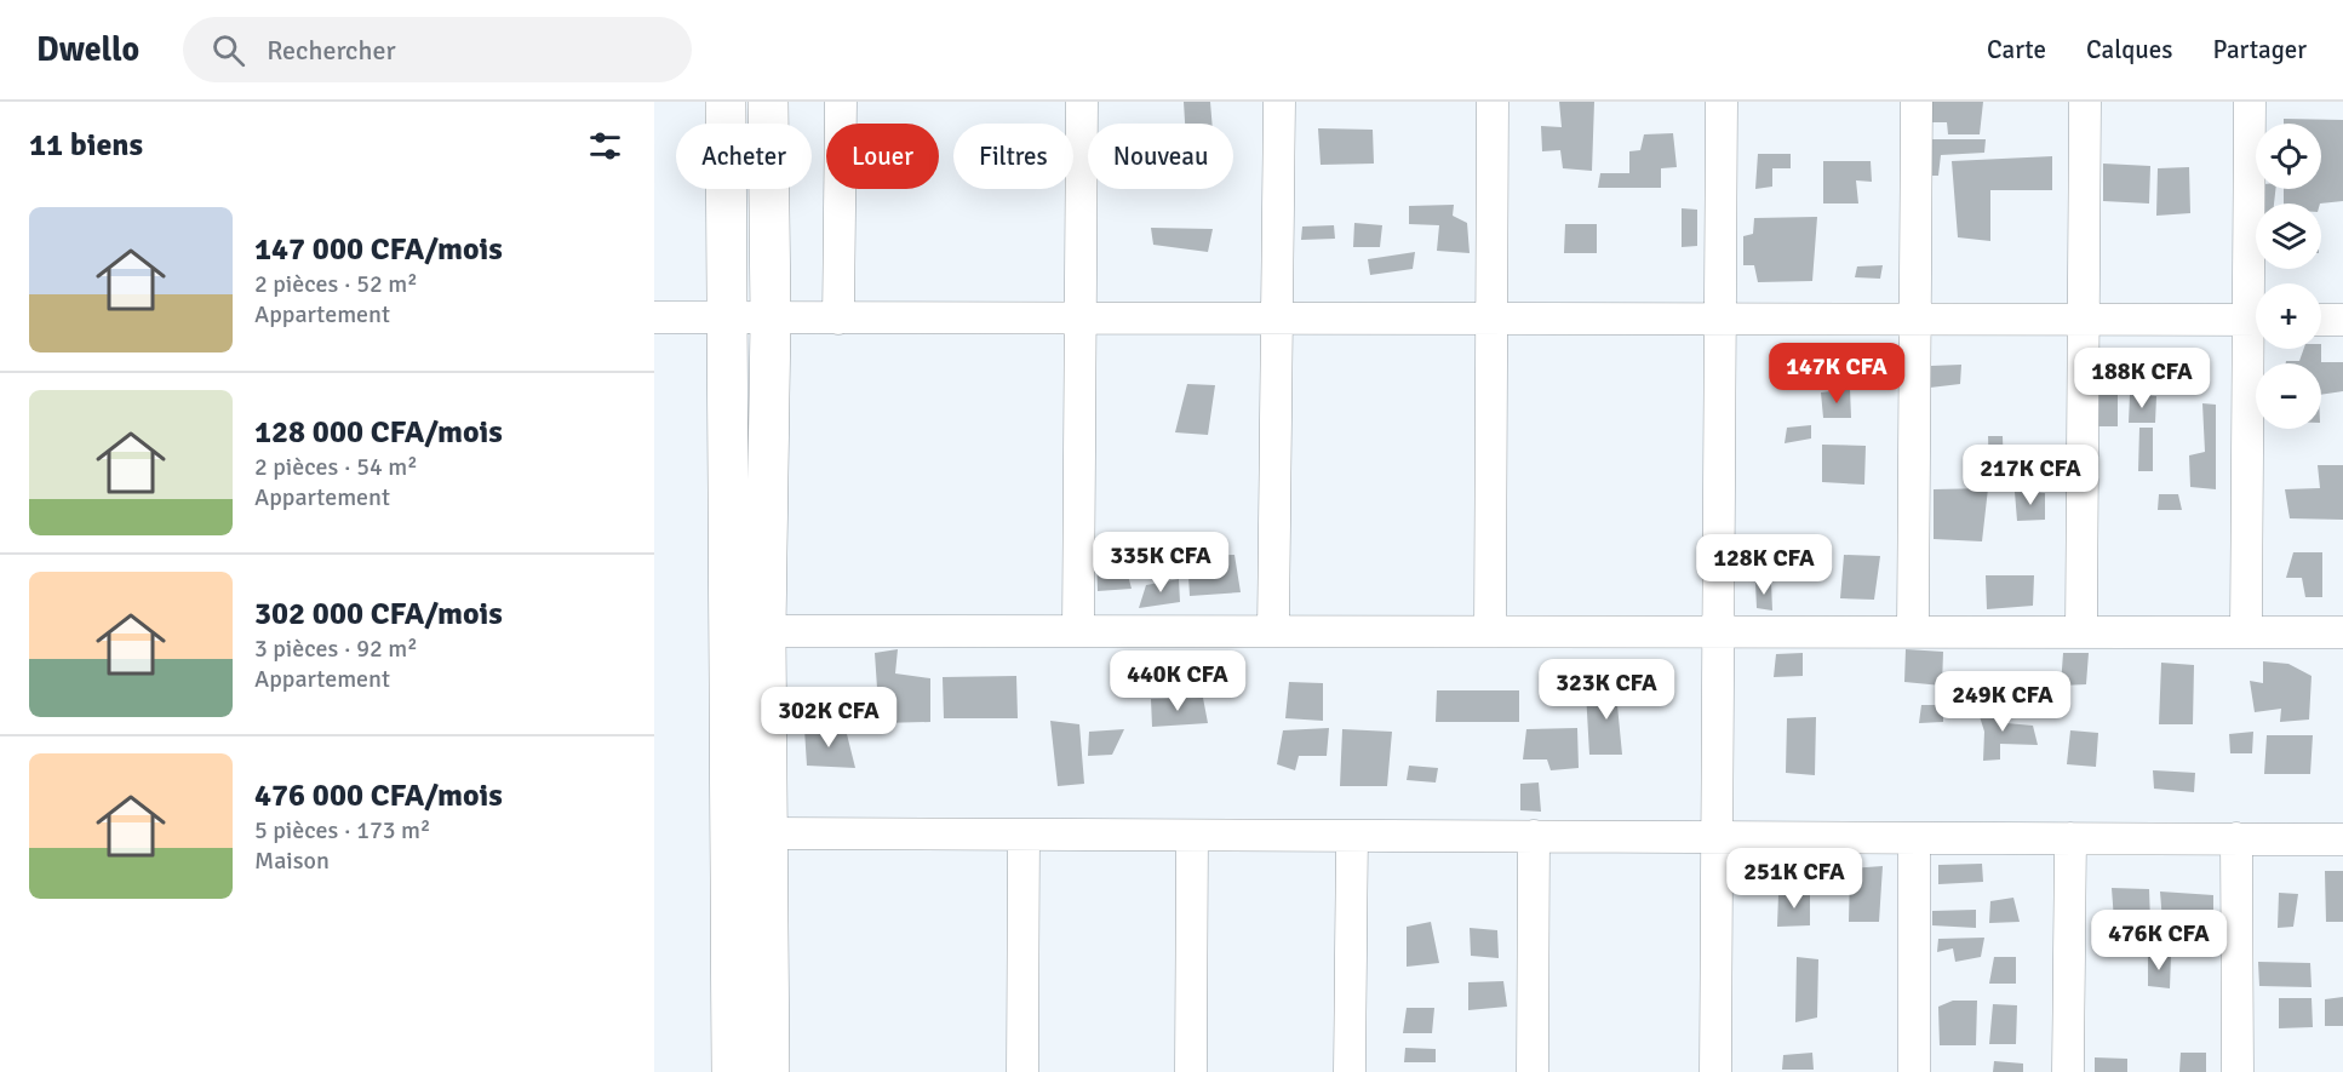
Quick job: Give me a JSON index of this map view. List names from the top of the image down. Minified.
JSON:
{"page":{"header":"Dwello","search":"Rechercher","nav":["Carte","Calques","Partager"],"heading":"11 biens","map_buttons":["+","−"],"chip":["Acheter","Louer","Filtres","Nouveau"],"list":[{"name":"147 000 CFA/mois","note":"2 pièces · 52 m² · Appartement"},{"name":"128 000 CFA/mois","note":"2 pièces · 54 m² · Appartement"},{"name":"302 000 CFA/mois","note":"3 pièces · 92 m² · Appartement"},{"name":"476 000 CFA/mois","note":"5 pièces · 173 m² · Maison"}],"price":["147K CFA","188K CFA","217K CFA","335K CFA","128K CFA","440K CFA","323K CFA","249K CFA","302K CFA","251K CFA","476K CFA"]}}
